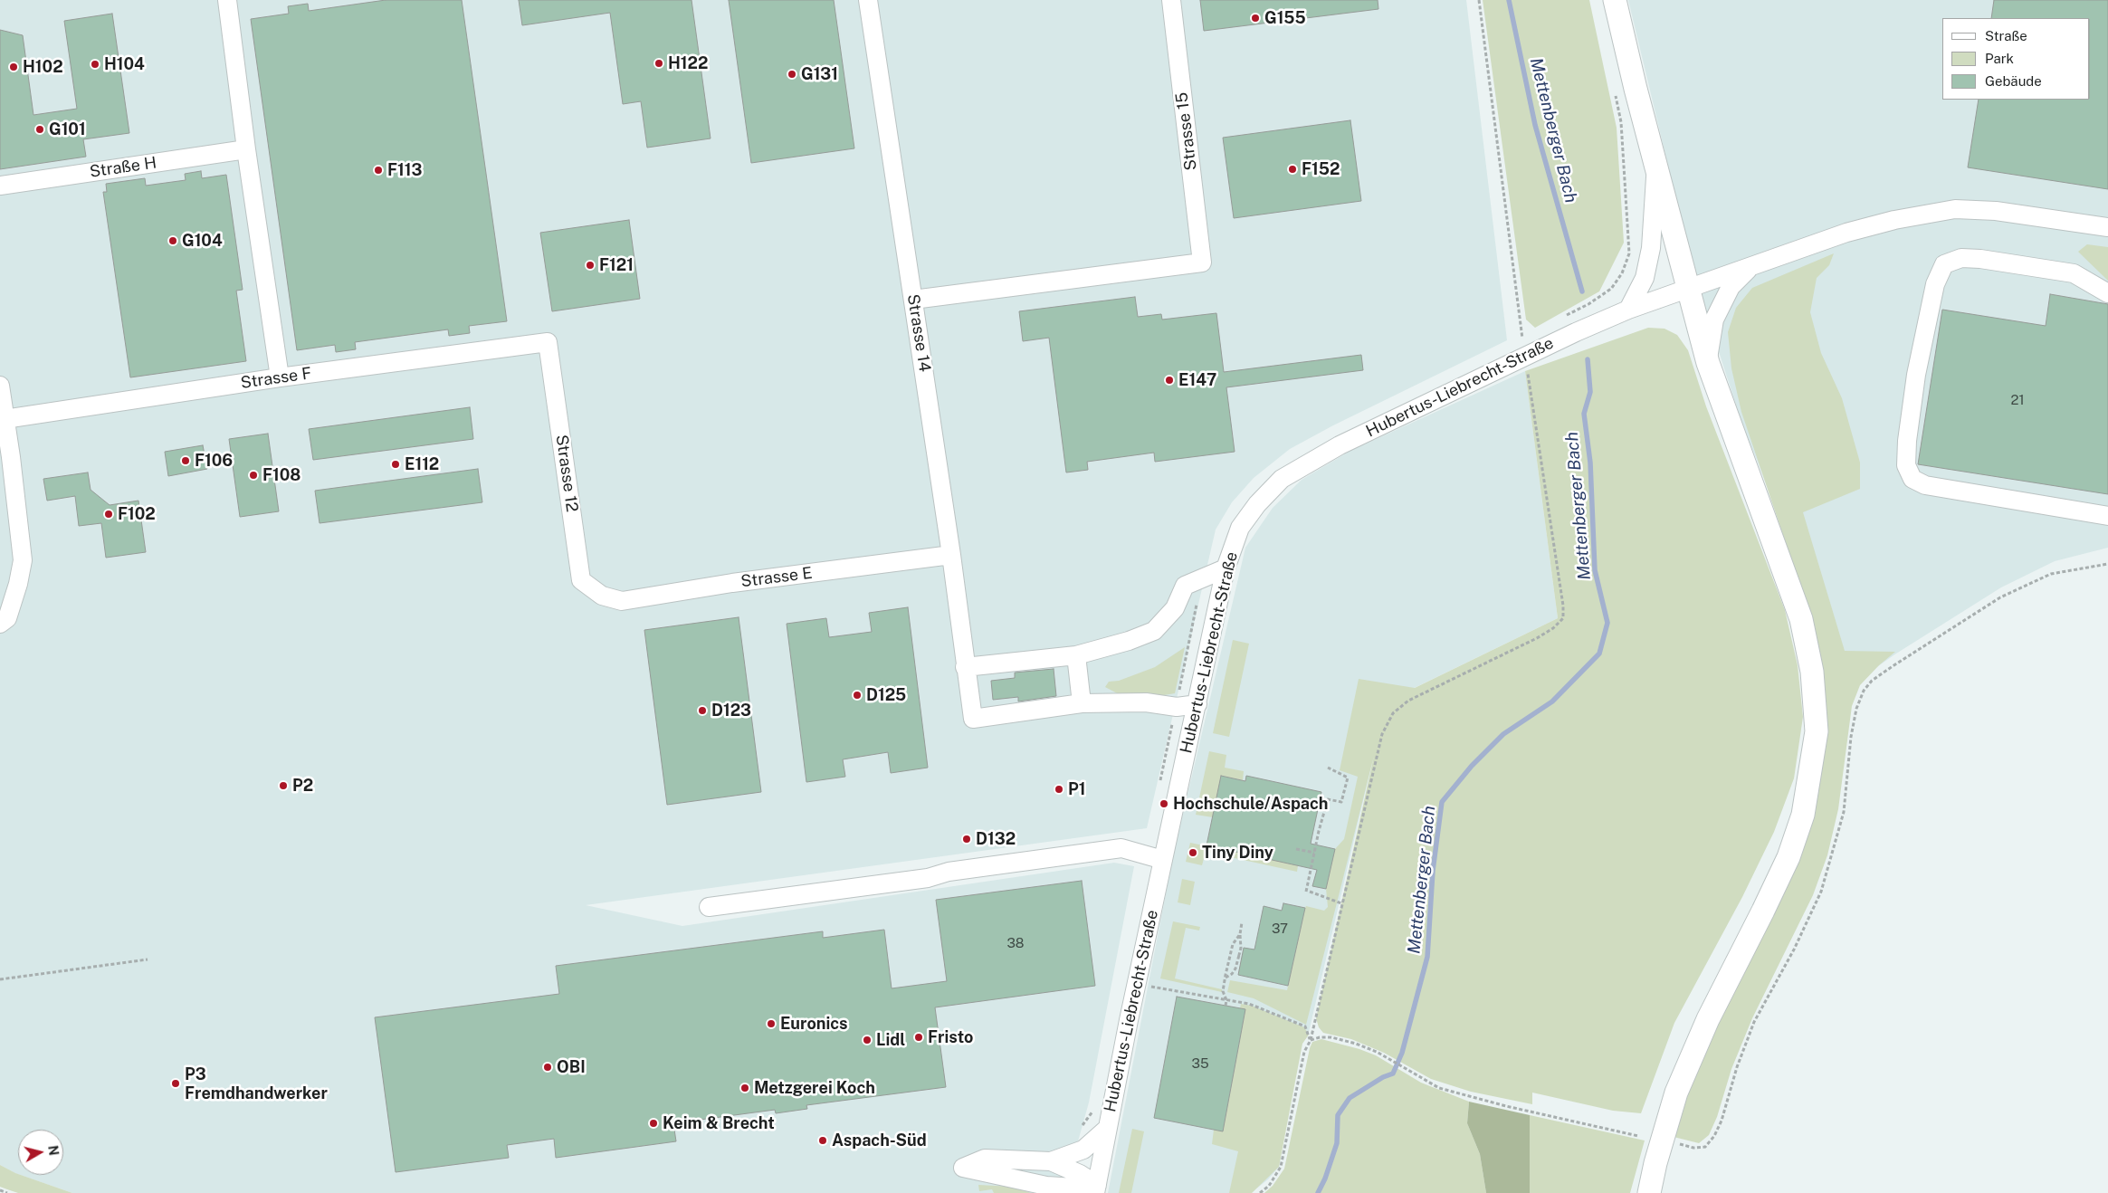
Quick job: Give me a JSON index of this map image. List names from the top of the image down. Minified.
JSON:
{"streets":{"street":["Strasse 15","Straße H","Strasse 14","Strasse F","Hubertus-Liebrecht-Straße","Strasse 12","Strasse E"]},"crossings":[["Strasse 15","Strasse 14"],["Strasse 14","Strasse E"],["Strasse F","Strasse 12"],["Strasse 12","Strasse E"]],"water":["Mettenberger Bach"],"places":["G155","H122","H104","H102","G131","G101","F152","F113","G104","F121","E147","F106","E112","F108","F102","D125","D123","P2","P1","Hochschule/Aspach","D132","Tiny Diny","Euronics","Fristo","Lidl","OBI","P3 Fremdhandwerker","Metzgerei Koch","Keim & Brecht","Aspach-Süd"],"house_numbers":["21","37","38","35"],"legend":["Straße","Park","Gebäude"],"north":"right"}
